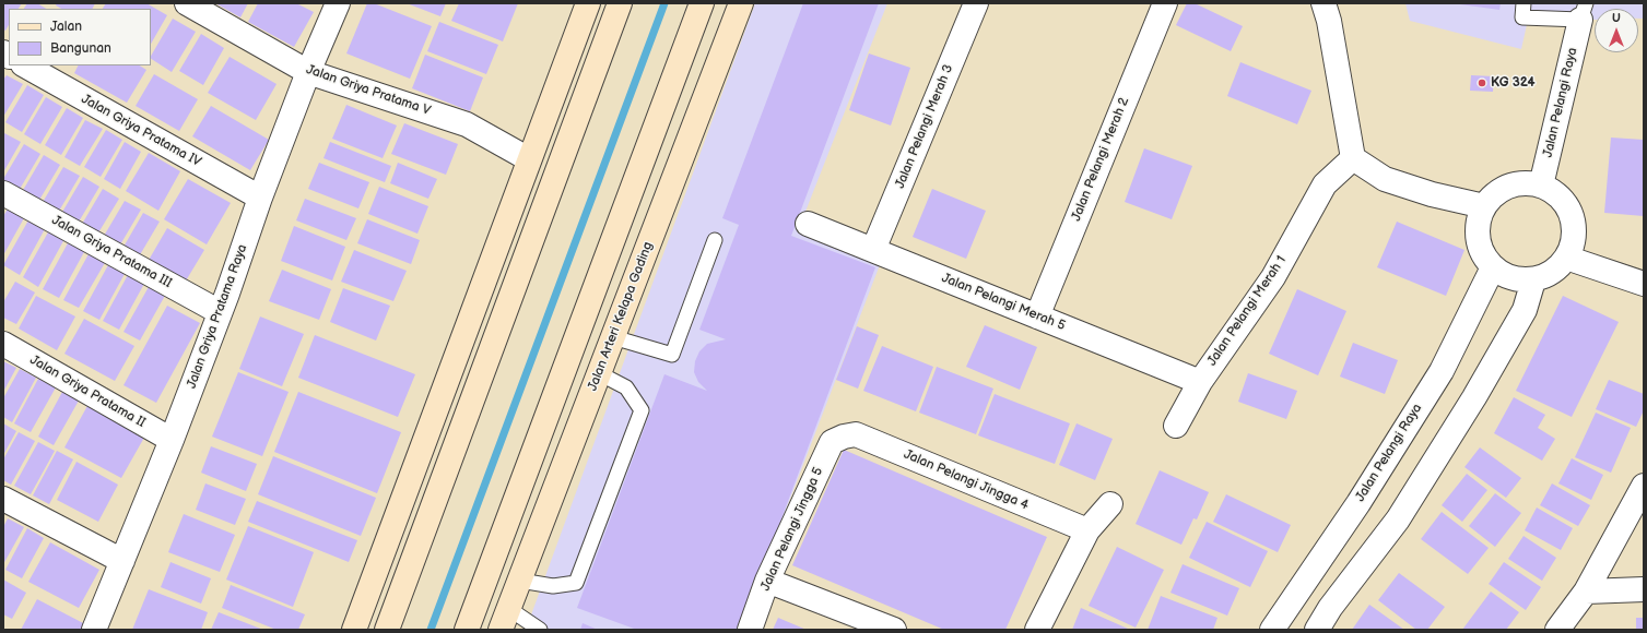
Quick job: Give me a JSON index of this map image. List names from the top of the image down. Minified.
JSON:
{"streets":{"street":["Jalan Griya Pratama V","Jalan Pelangi Raya","Jalan Pelangi Merah 3","Jalan Griya Pratama IV","Jalan Pelangi Merah 2","Jalan Griya Pratama III","Jalan Pelangi Merah 5","Jalan Pelangi Merah 1","Jalan Griya Pratama Raya","Jalan Arteri Kelapa Gading","Jalan Griya Pratama II","Jalan Pelangi Jingga 4","Jalan Pelangi Jingga 5"]},"crossings":[["Jalan Griya Pratama V","Jalan Griya Pratama Raya"],["Jalan Pelangi Merah 3","Jalan Pelangi Merah 5"],["Jalan Griya Pratama IV","Jalan Griya Pratama Raya"],["Jalan Pelangi Merah 2","Jalan Pelangi Merah 5"],["Jalan Griya Pratama III","Jalan Griya Pratama Raya"],["Jalan Pelangi Merah 5","Jalan Pelangi Merah 1"],["Jalan Griya Pratama Raya","Jalan Griya Pratama II"],["Jalan Pelangi Jingga 4","Jalan Pelangi Jingga 5"]],"places":["KG 324"],"legend":["Jalan","Bangunan"],"north":"top"}
